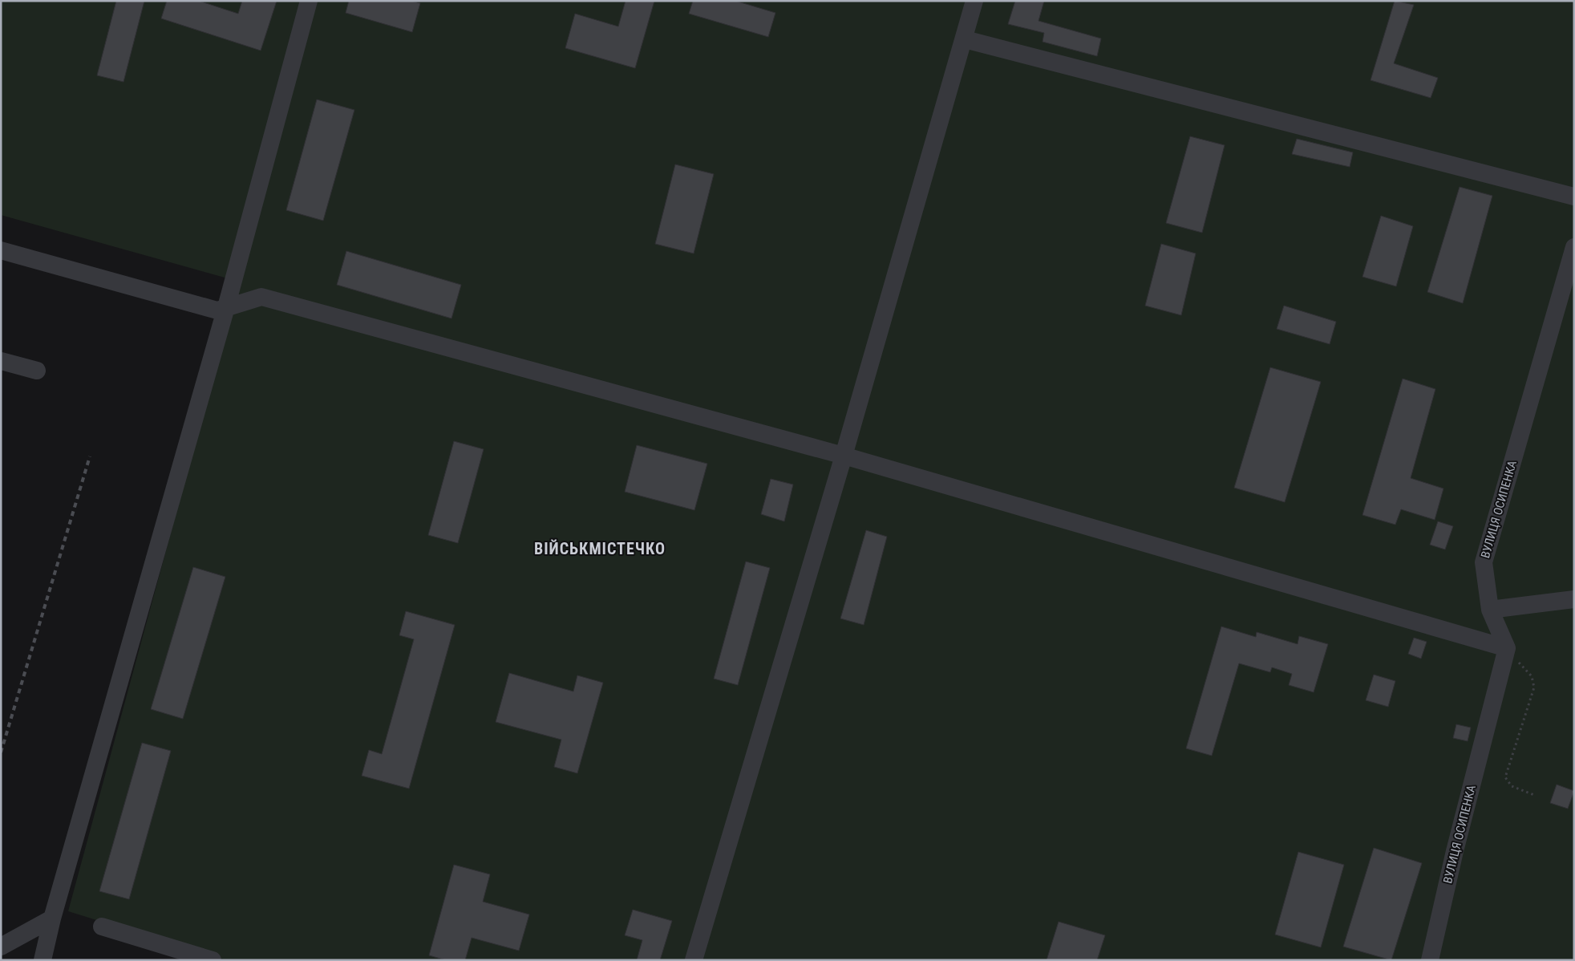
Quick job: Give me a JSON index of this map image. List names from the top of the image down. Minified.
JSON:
{"streets":{"street":["ВУЛИЦЯ ОСИПЕНКА"]},"districts":["ВІЙСЬКМІСТЕЧКО"]}
